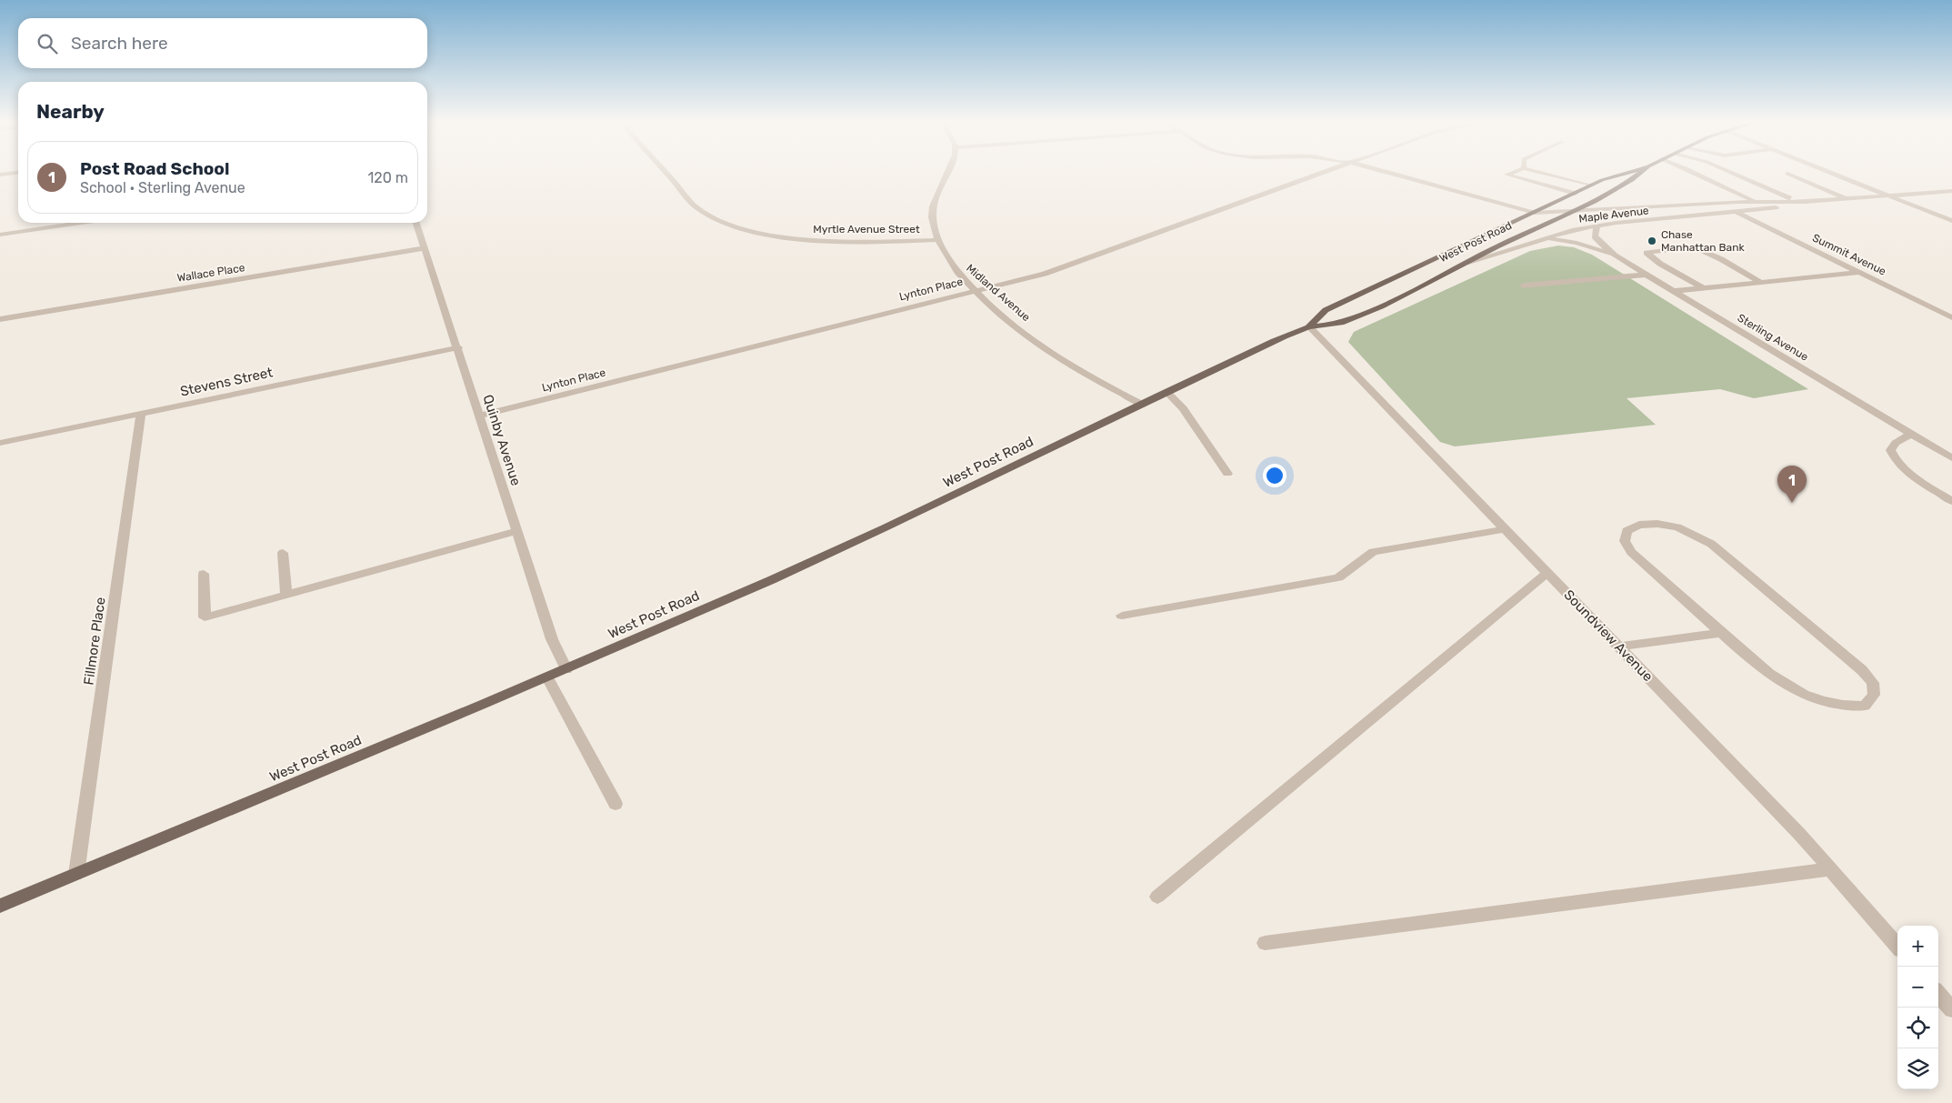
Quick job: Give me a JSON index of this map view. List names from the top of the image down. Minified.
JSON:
{"streets":{"main road":["West Post Road"],"street":["Maple Avenue","Myrtle Avenue Street","Summit Avenue","Wallace Place","Lynton Place","Midland Avenue","Sterling Avenue","Stevens Street","Quinby Avenue","Soundview Avenue","Fillmore Place"]},"crossings":[["Maple Avenue","West Post Road"],["Maple Avenue","Summit Avenue"],["Maple Avenue","Sterling Avenue"],["Myrtle Avenue Street","Midland Avenue"],["West Post Road","Midland Avenue"],["West Post Road","Quinby Avenue"],["West Post Road","Soundview Avenue"],["West Post Road","Fillmore Place"],["Wallace Place","Quinby Avenue"],["Lynton Place","Midland Avenue"],["Lynton Place","Quinby Avenue"],["Stevens Street","Quinby Avenue"],["Stevens Street","Fillmore Place"]],"places":["Chase Manhattan Bank"],"page":{"search":"Search here","heading":"Nearby","list":[{"mark":"1","name":"Post Road School","note":"School · Sterling Avenue","value":"120 m"}],"pins":"1","map_buttons":["+","−"]}}
